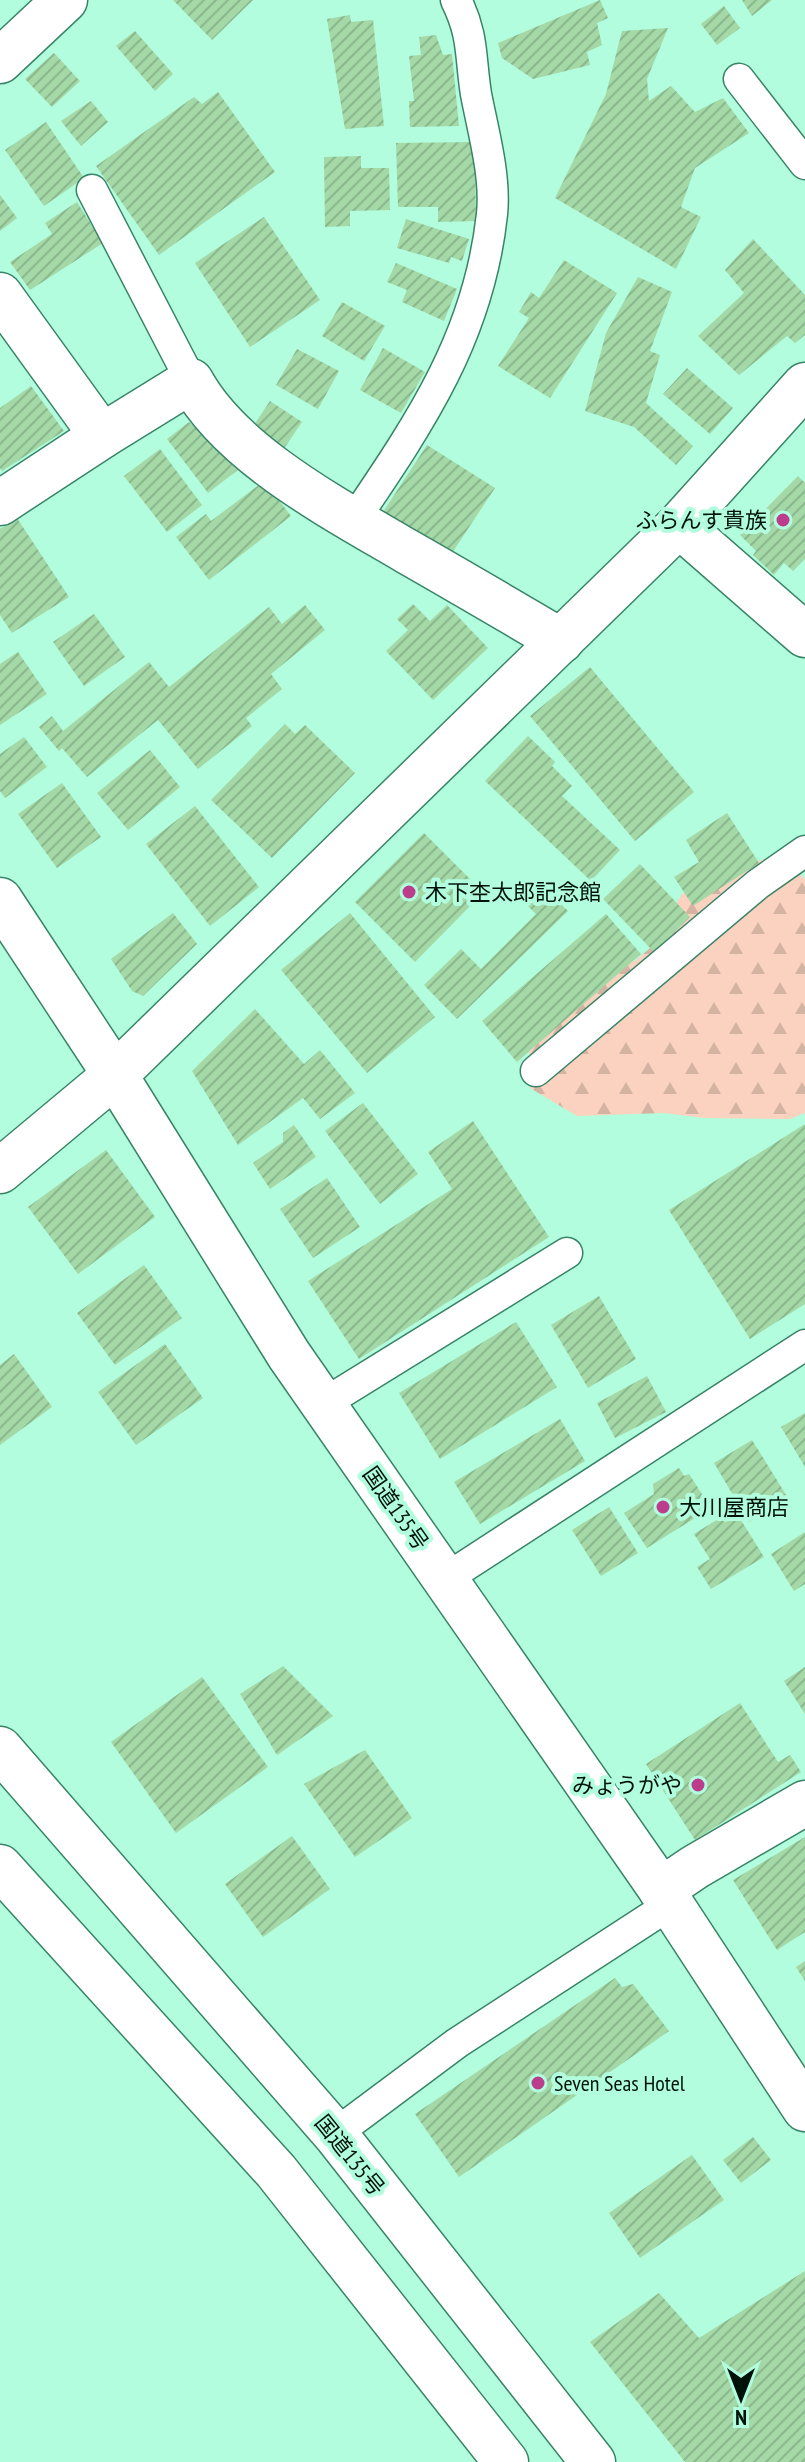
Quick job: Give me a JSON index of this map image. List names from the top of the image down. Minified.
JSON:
{"streets":{"main road":["国道135号"]},"places":["ふらんす貴族","木下杢太郎記念館","大川屋商店","みょうがや","Seven Seas Hotel"],"north":"bottom"}
